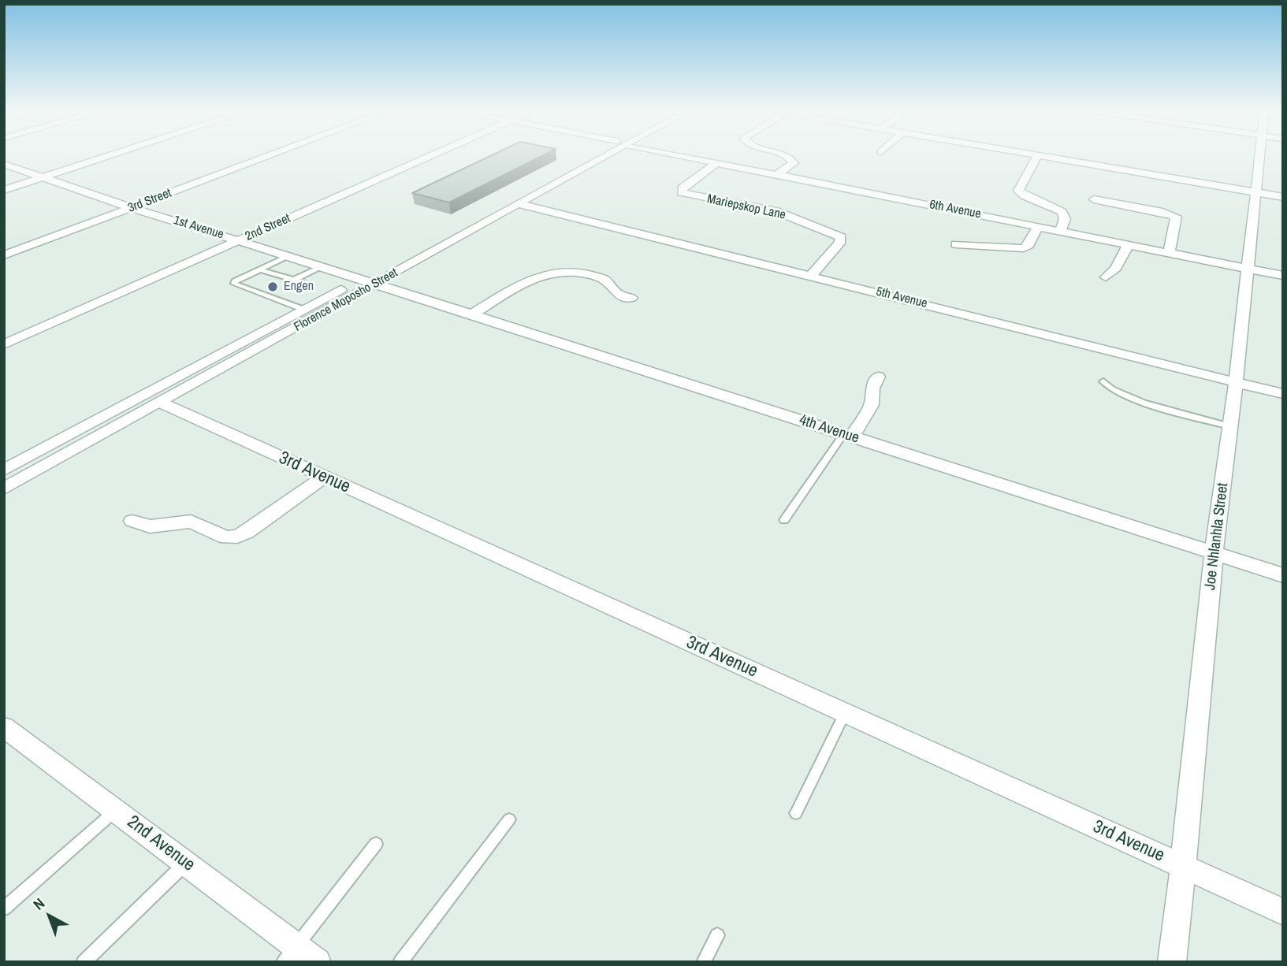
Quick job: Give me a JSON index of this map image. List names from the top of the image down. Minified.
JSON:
{"streets":{"street":["3rd Street","Mariepskop Lane","6th Avenue","1st Avenue","2nd Street","5th Avenue","Florence Moposho Street","4th Avenue","3rd Avenue","Joe Nhlanhla Street","2nd Avenue"]},"crossings":[["3rd Street","1st Avenue"],["Mariepskop Lane","6th Avenue"],["Mariepskop Lane","5th Avenue"],["6th Avenue","Joe Nhlanhla Street"],["1st Avenue","2nd Street"],["1st Avenue","Florence Moposho Street"],["1st Avenue","4th Avenue"],["5th Avenue","Florence Moposho Street"],["5th Avenue","Joe Nhlanhla Street"],["Florence Moposho Street","4th Avenue"],["Florence Moposho Street","3rd Avenue"],["4th Avenue","Joe Nhlanhla Street"],["3rd Avenue","Joe Nhlanhla Street"]],"places":["Engen"],"north":"top left"}
